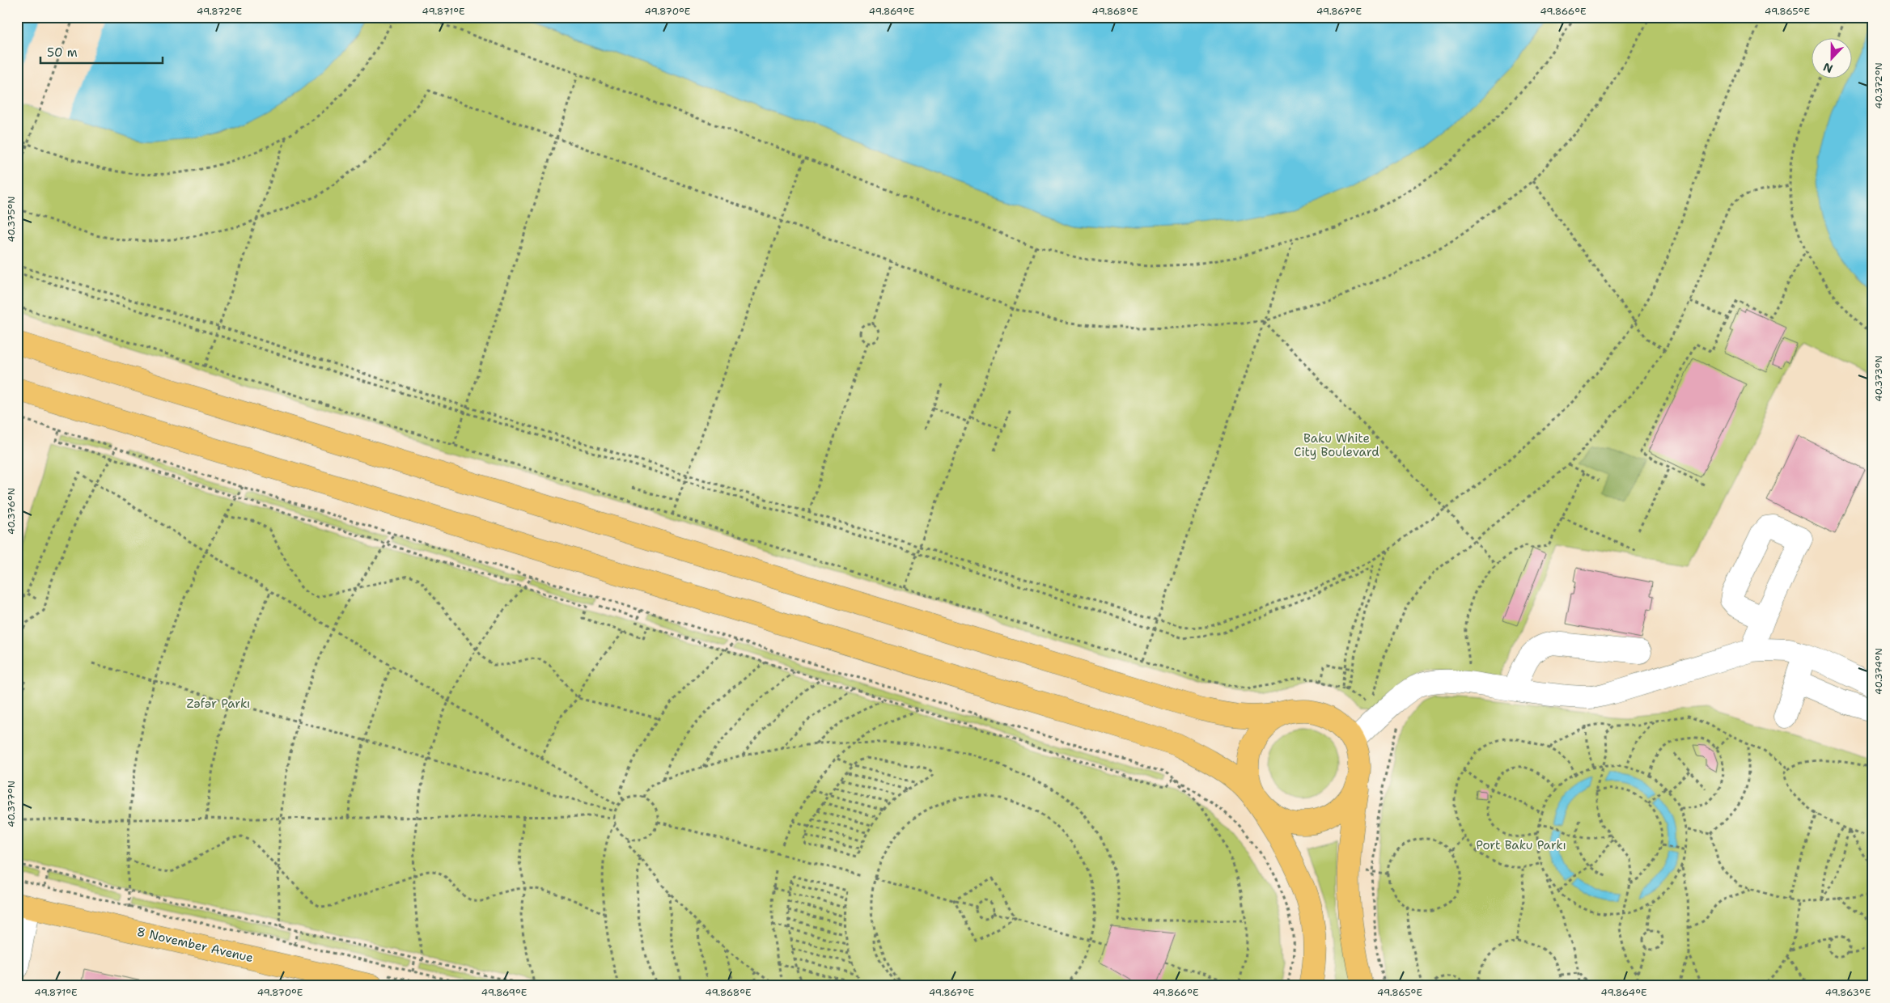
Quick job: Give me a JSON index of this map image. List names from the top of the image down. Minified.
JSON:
{"streets":{"main road":["8 November Avenue"]},"parks":["Baku White City Boulevard","Zəfər Parkı","Port Baku Parkı"],"scale_bar":"50 m","north":"bottom","coordinates":["49.872°E","49.871°E","49.870°E","49.869°E","49.868°E","49.867°E","49.866°E","49.865°E","40.372°N","40.375°N","40.373°N","40.376°N","40.374°N","40.377°N","49.864°E","49.863°E"]}
